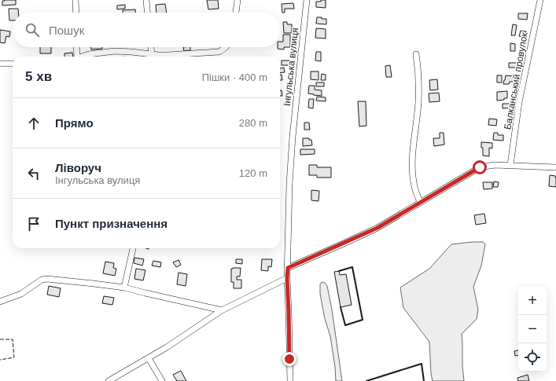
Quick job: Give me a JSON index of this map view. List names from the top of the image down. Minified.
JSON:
{"streets":{"street":["Інгульська вулиця","Балканський провулок"]},"page":{"search":"Пошук","heading":["5 хв","Пішки · 400 m"],"list":[["Прямо","280 m"],["Ліворуч","Інгульська вулиця","120 m"],"Пункт призначення"],"map_buttons":["+","−"]}}
